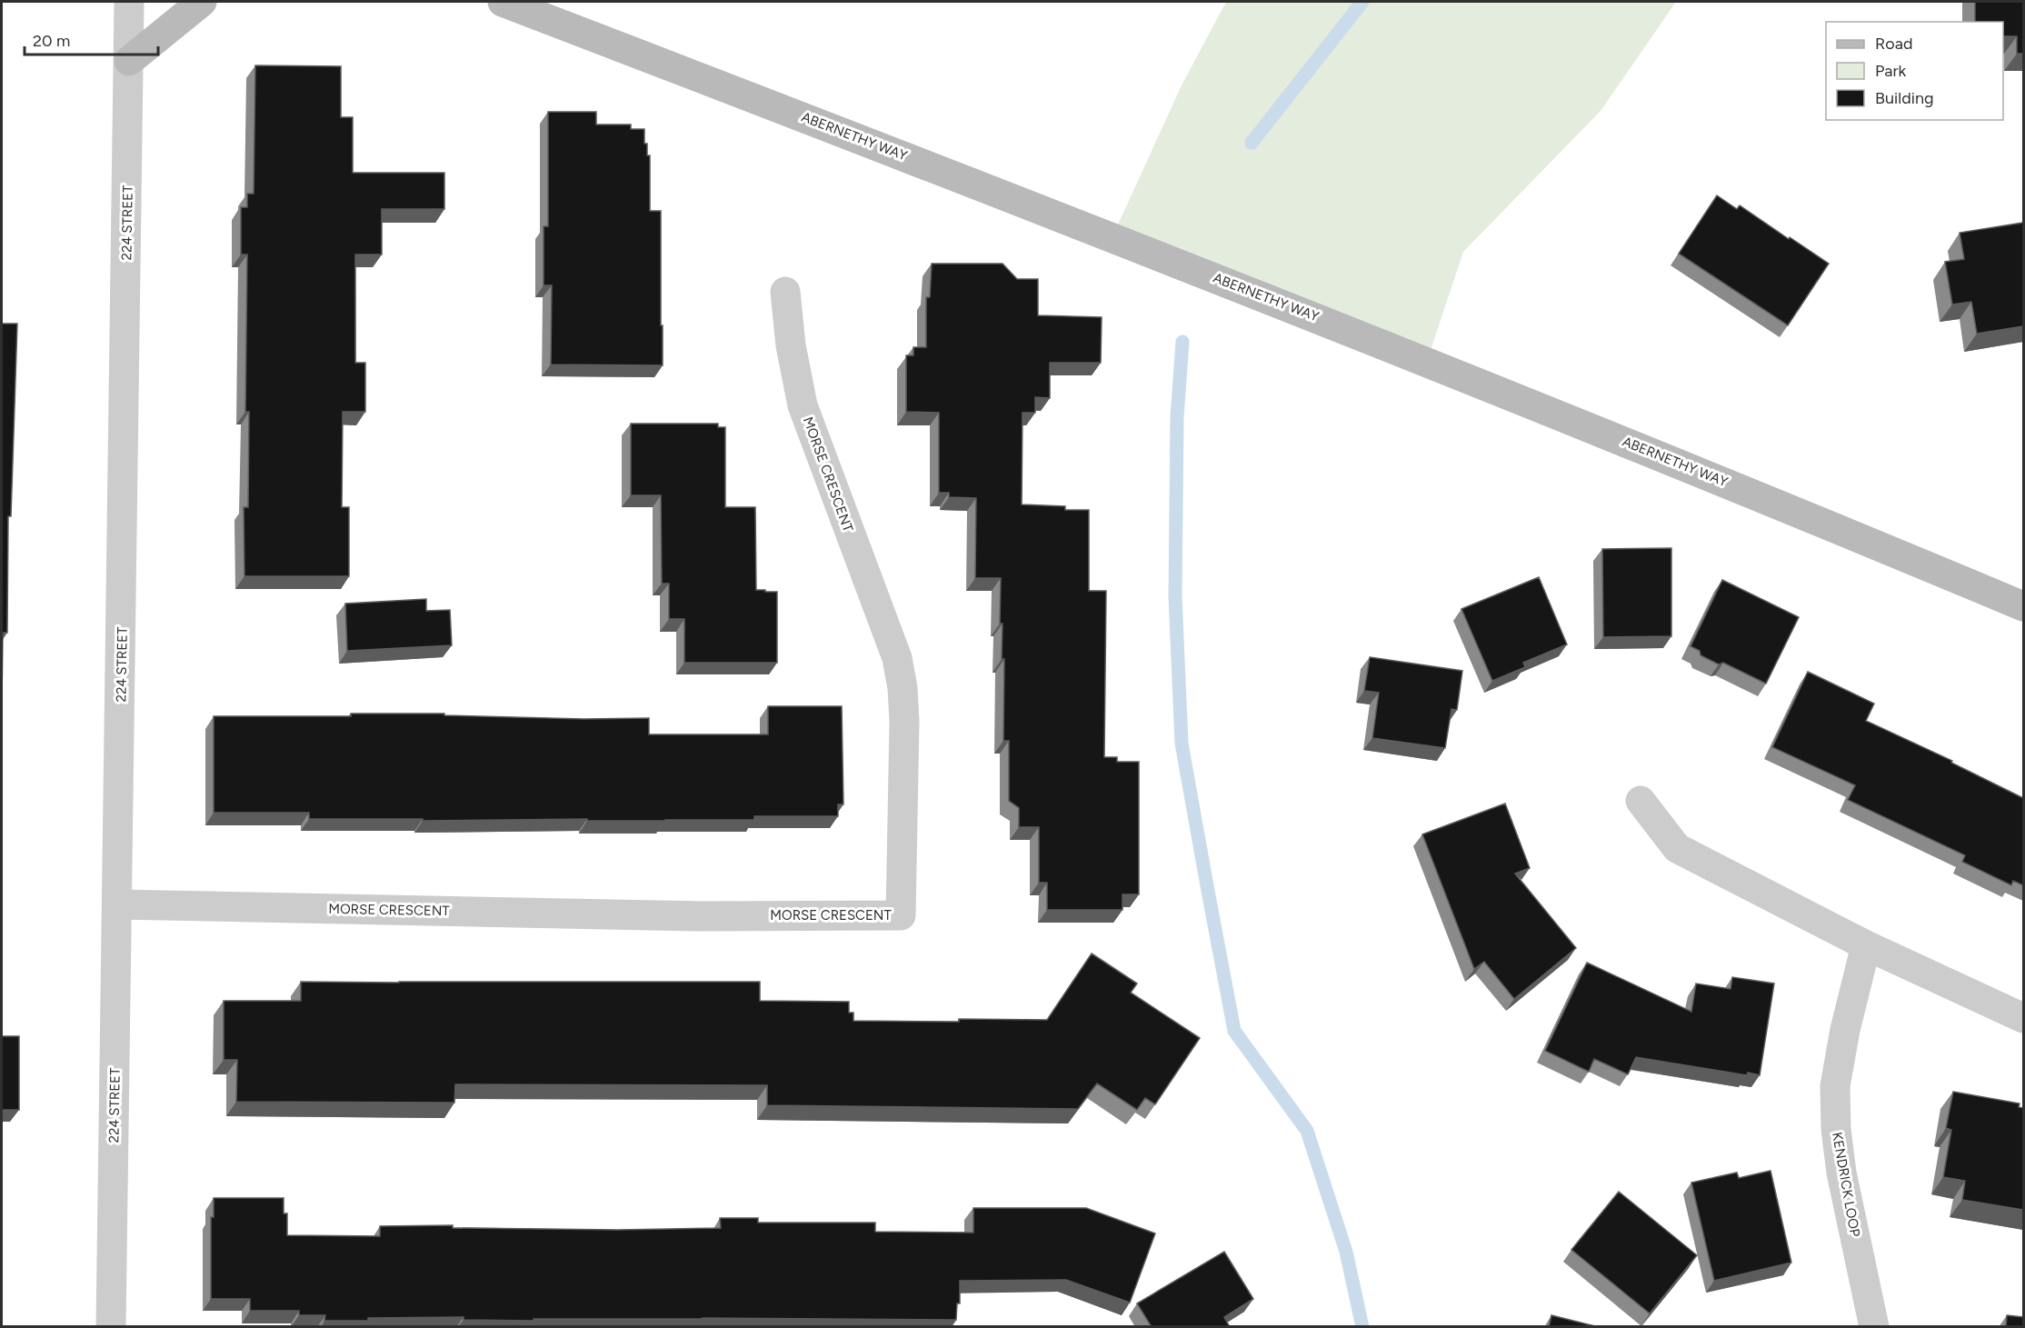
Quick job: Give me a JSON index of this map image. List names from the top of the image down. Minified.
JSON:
{"streets":{"main road":["ABERNETHY WAY"],"street":["224 STREET","MORSE CRESCENT","KENDRICK LOOP"]},"crossings":[["224 STREET","MORSE CRESCENT"]],"legend":["Road","Park","Building"],"scale_bar":"20 m"}
